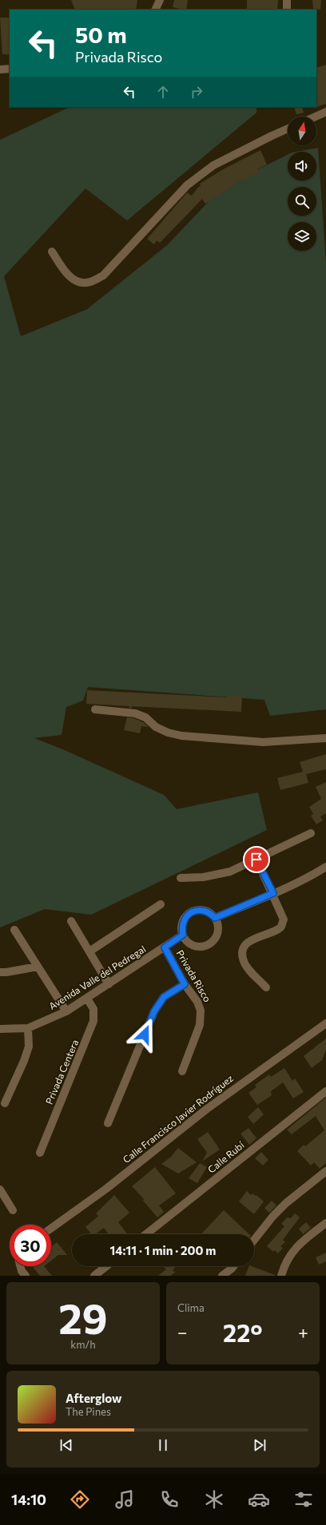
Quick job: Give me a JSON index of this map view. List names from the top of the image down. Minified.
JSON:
{"streets":{"street":["Privada Risco","Avenida Valle del Pedregal","Privada Centera","Calle Francisco Javier Rodríguez","Calle Rubí"]},"crossings":[["Privada Risco","Avenida Valle del Pedregal"],["Avenida Valle del Pedregal","Privada Centera"]],"north":"top","page":{"turn":["50 m","Privada Risco"],"limit":"30","trip":"14:11 · 1 min · 200 m","tile":[["29","km/h"],"Clima"],"heat":["−","22°","+"],"song":["Afterglow","The Pines"],"tabs":"14:10"}}
